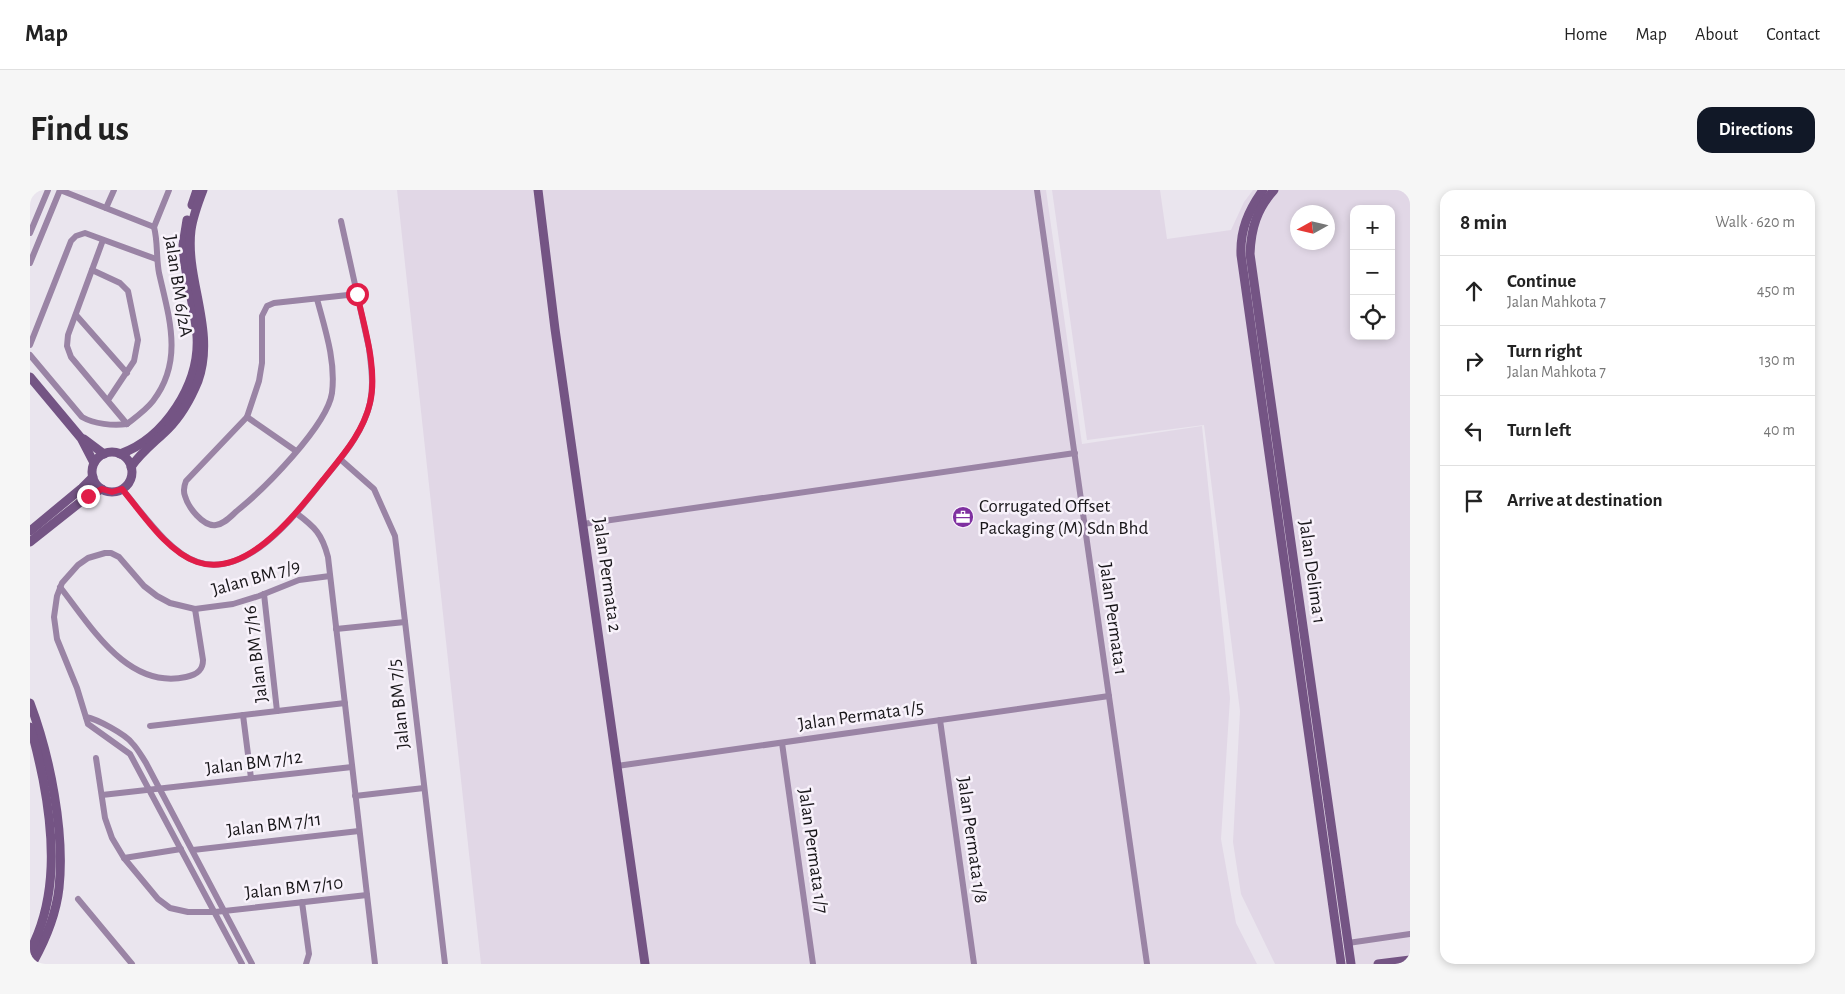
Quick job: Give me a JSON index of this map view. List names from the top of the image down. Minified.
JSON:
{"streets":{"street":["Jalan BM 6/2A","Jalan Delima 1","Jalan Permata 2","Jalan BM 7/9","Jalan Permata 1","Jalan BM 7/16","Jalan BM 7/5","Jalan Permata 1/5","Jalan BM 7/12","Jalan BM 7/11","Jalan Permata 1/8","Jalan Permata 1/7","Jalan BM 7/10"]},"crossings":[["Jalan Permata 2","Jalan Permata 1/5"],["Jalan BM 7/9","Jalan BM 7/16"],["Jalan Permata 1","Jalan Permata 1/5"],["Jalan Permata 1/5","Jalan Permata 1/8"],["Jalan Permata 1/5","Jalan Permata 1/7"],["Jalan BM 7/12","Jalan BM 7/10"]],"places":{"office":["Corrugated Offset Packaging (M) Sdn Bhd"]},"north":"left","page":{"header":"Map","nav":["Home","Map","About","Contact"],"buttons":"Directions","title":"Find us","heading":["8 min","Walk · 620 m"],"map_buttons":["+","−"],"list":[["Continue","Jalan Mahkota 7","450 m"],["Turn right","Jalan Mahkota 7","130 m"],["Turn left","40 m"],"Arrive at destination"]}}
